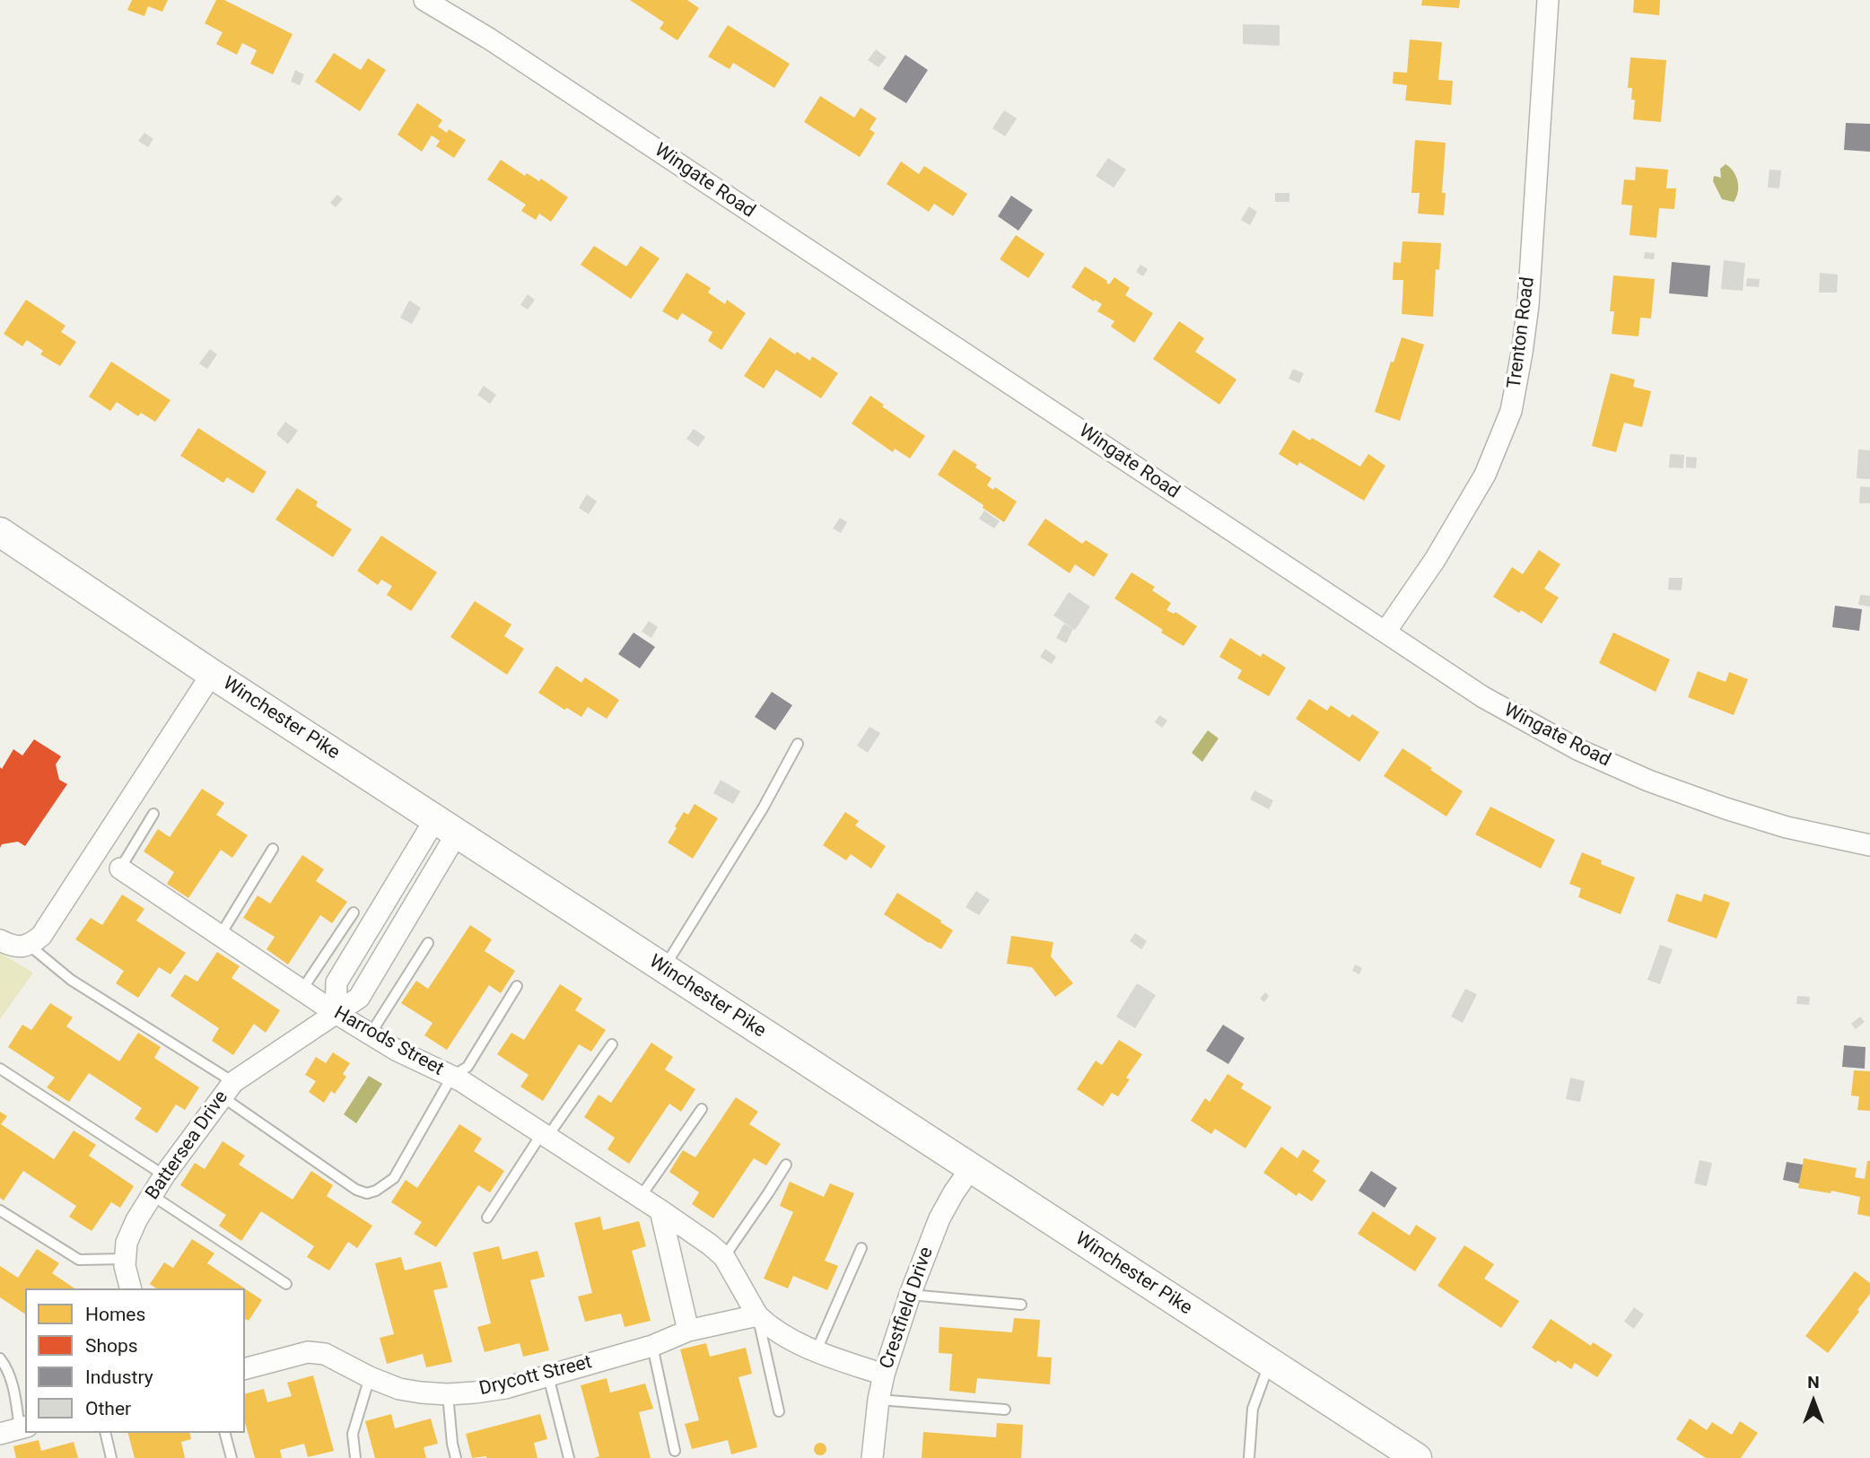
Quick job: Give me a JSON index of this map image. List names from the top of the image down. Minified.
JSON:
{"streets":{"main road":["Winchester Pike"],"street":["Wingate Road","Trenton Road","Harrods Street","Battersea Drive","Crestfield Drive","Drycott Street"]},"crossings":[["Wingate Road","Trenton Road"],["Winchester Pike","Crestfield Drive"],["Harrods Street","Battersea Drive"],["Harrods Street","Crestfield Drive"],["Harrods Street","Drycott Street"]],"legend":["Homes","Shops","Industry","Other"],"north":"top"}
